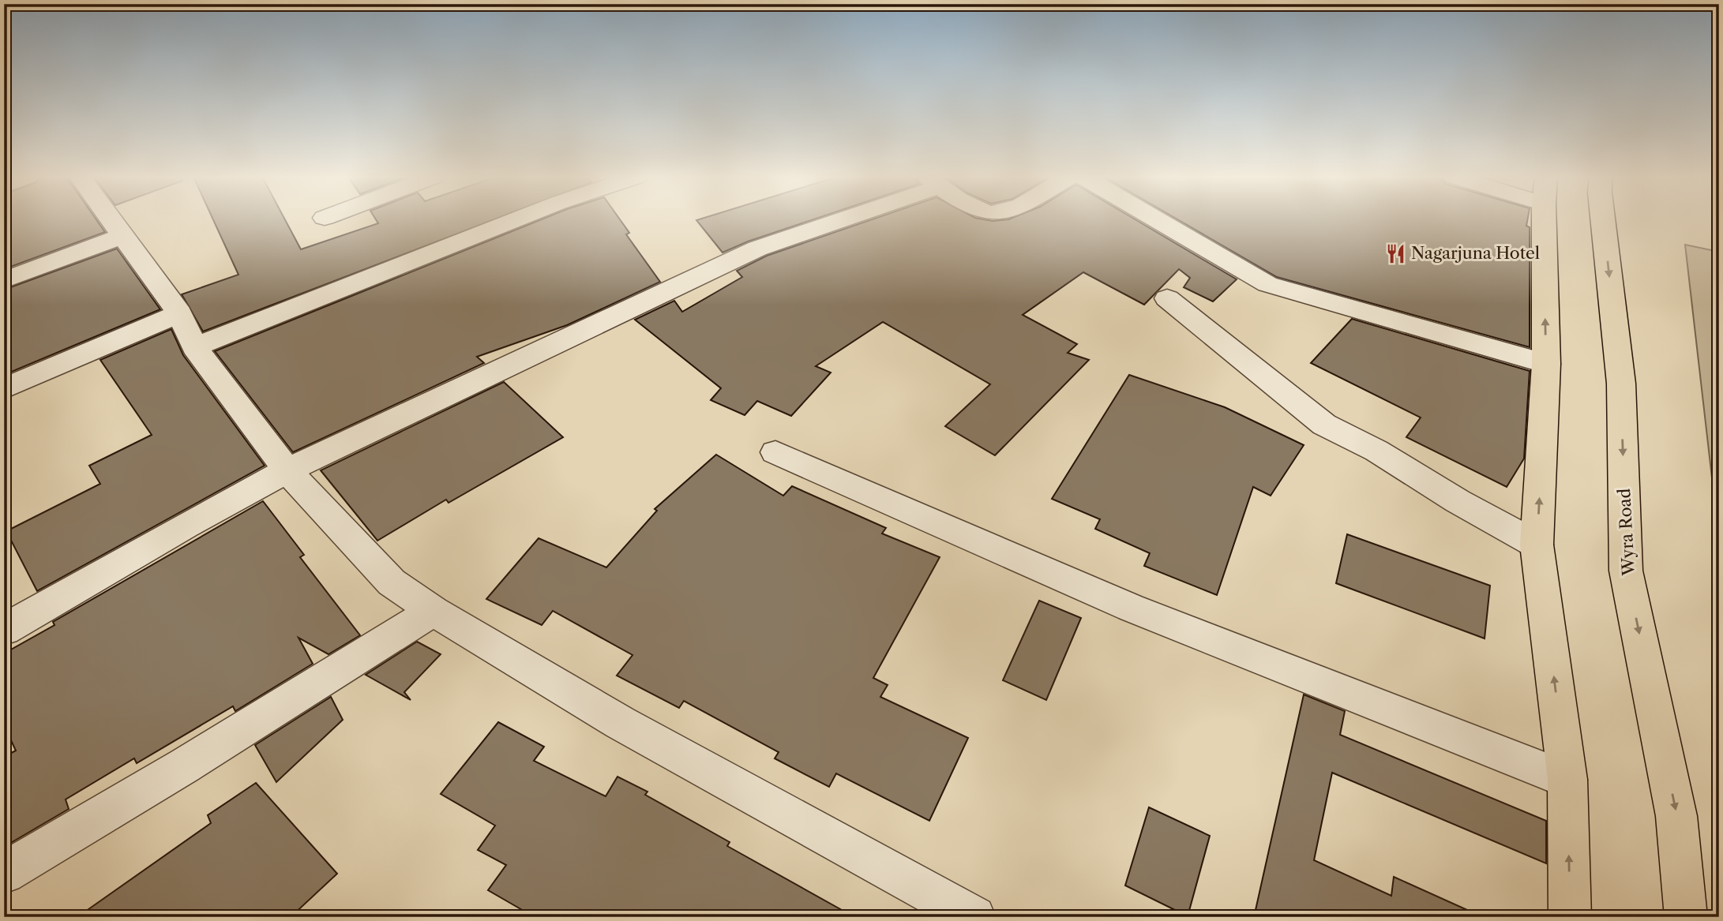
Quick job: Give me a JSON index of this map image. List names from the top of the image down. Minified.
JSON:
{"streets":{"main road":["Wyra Road"]},"places":{"restaurant":["Nagarjuna Hotel"]}}
